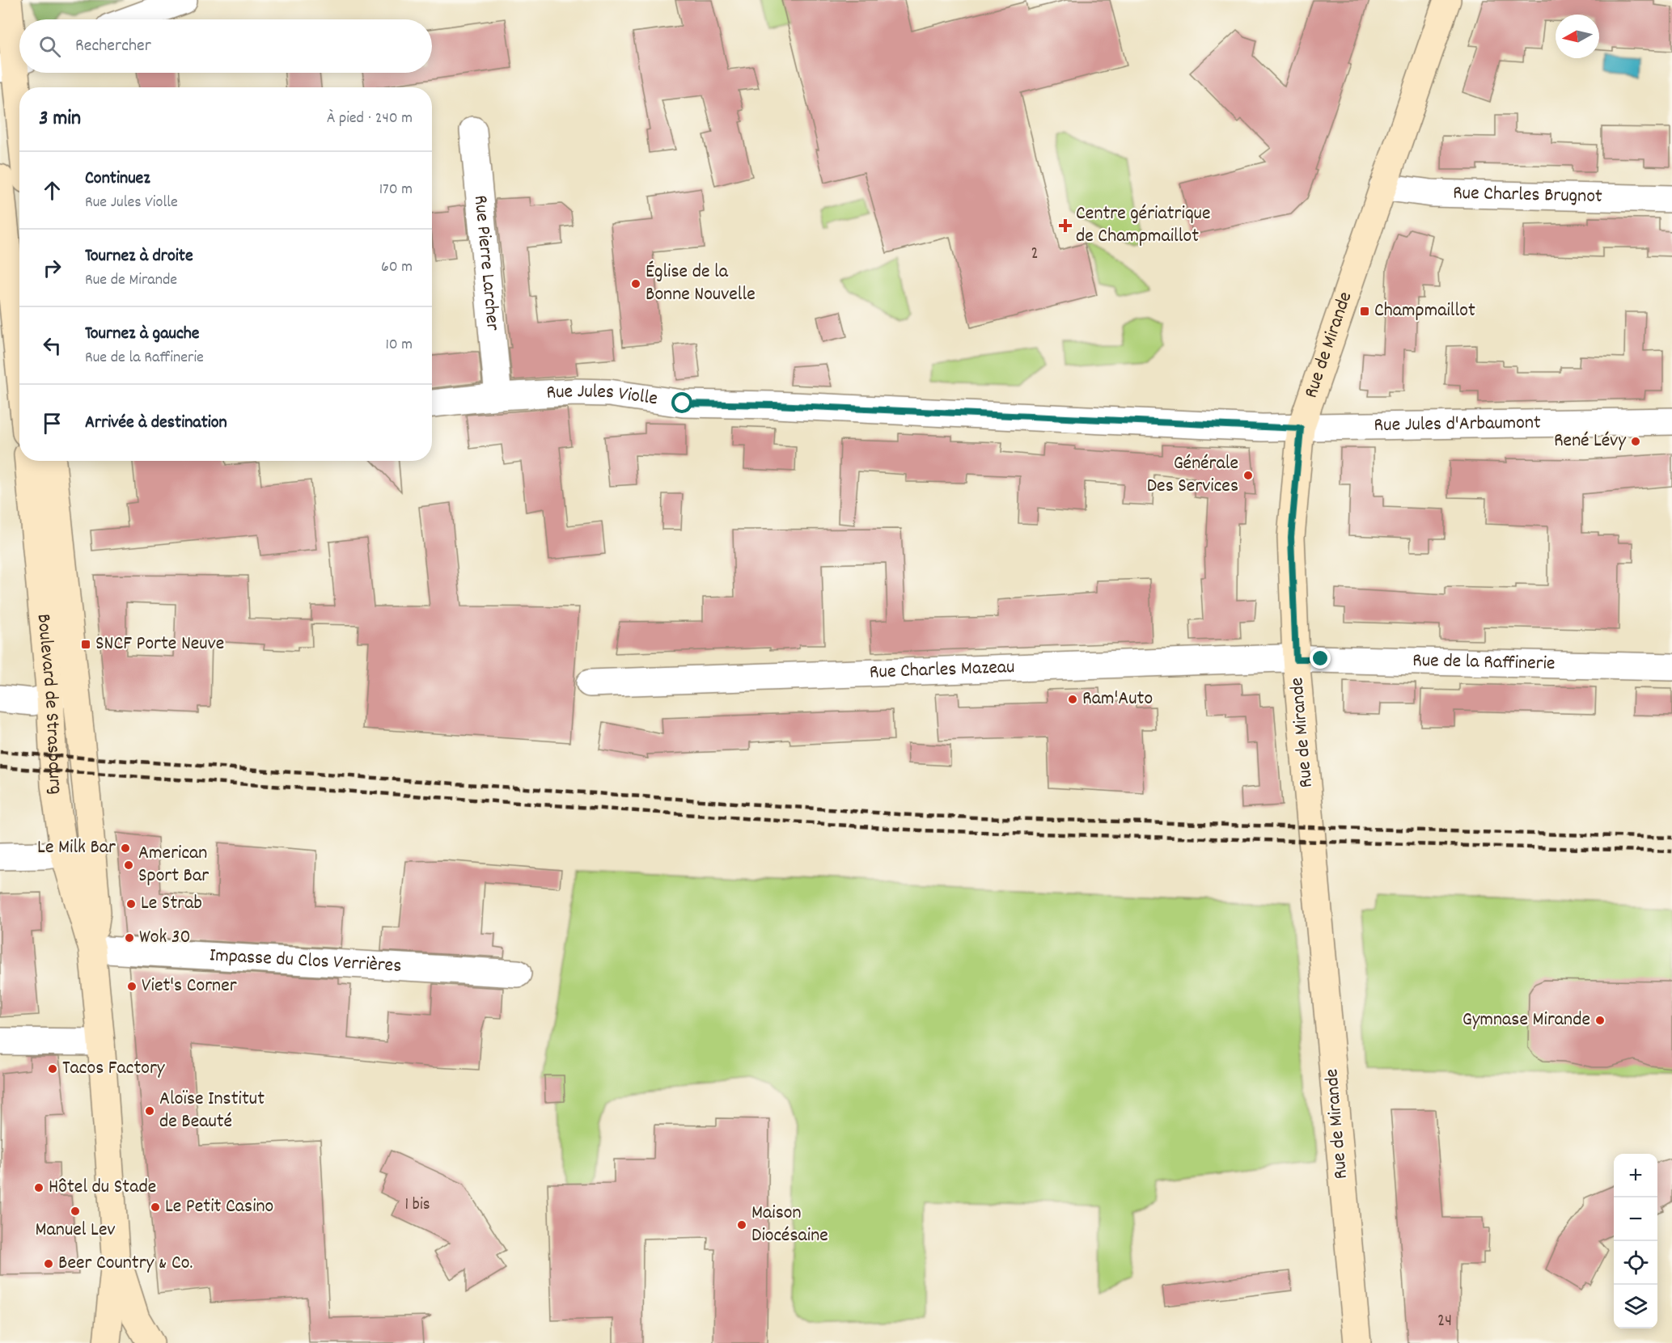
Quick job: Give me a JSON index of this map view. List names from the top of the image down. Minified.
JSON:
{"streets":{"street":["Rue Charles Brugnot","Rue Pierre Larcher","Rue de Mirande","Rue Jules Violle","Rue Jules d'Arbaumont","Rue de la Raffinerie","Rue Charles Mazeau","Boulevard de Strasbourg","Impasse du Clos Verrières"]},"crossings":[["Rue Charles Brugnot","Rue de Mirande"],["Rue Pierre Larcher","Rue Jules Violle"],["Rue de Mirande","Rue Jules Violle"],["Rue de Mirande","Rue Jules d'Arbaumont"],["Rue de Mirande","Rue de la Raffinerie"],["Rue de Mirande","Rue Charles Mazeau"],["Rue Jules Violle","Rue Jules d'Arbaumont"],["Rue de la Raffinerie","Rue Charles Mazeau"],["Boulevard de Strasbourg","Impasse du Clos Verrières"]],"places":{"health":["Centre gériatrique de Champmaillot"],"other":["Église de la Bonne Nouvelle","René Lévy","Générale Des Services","Ram'Auto","Le Milk Bar","American Sport Bar","Le Strab","Wok 30","Viet's Corner","Gymnase Mirande","Tacos Factory","Aloïse Institut de Beauté","Hôtel du Stade","Le Petit Casino","Manuel Lev","Maison Diocésaine","Beer Country & Co."],"transit":["Champmaillot","SNCF Porte Neuve"]},"house_numbers":["2","1 bis","24"],"north":"left","page":{"search":"Rechercher","heading":["3 min","À pied · 240 m"],"list":[["Continuez","Rue Jules Violle","170 m"],["Tournez à droite","Rue de Mirande","60 m"],["Tournez à gauche","Rue de la Raffinerie","10 m"],"Arrivée à destination"],"map_buttons":["+","−"]}}
